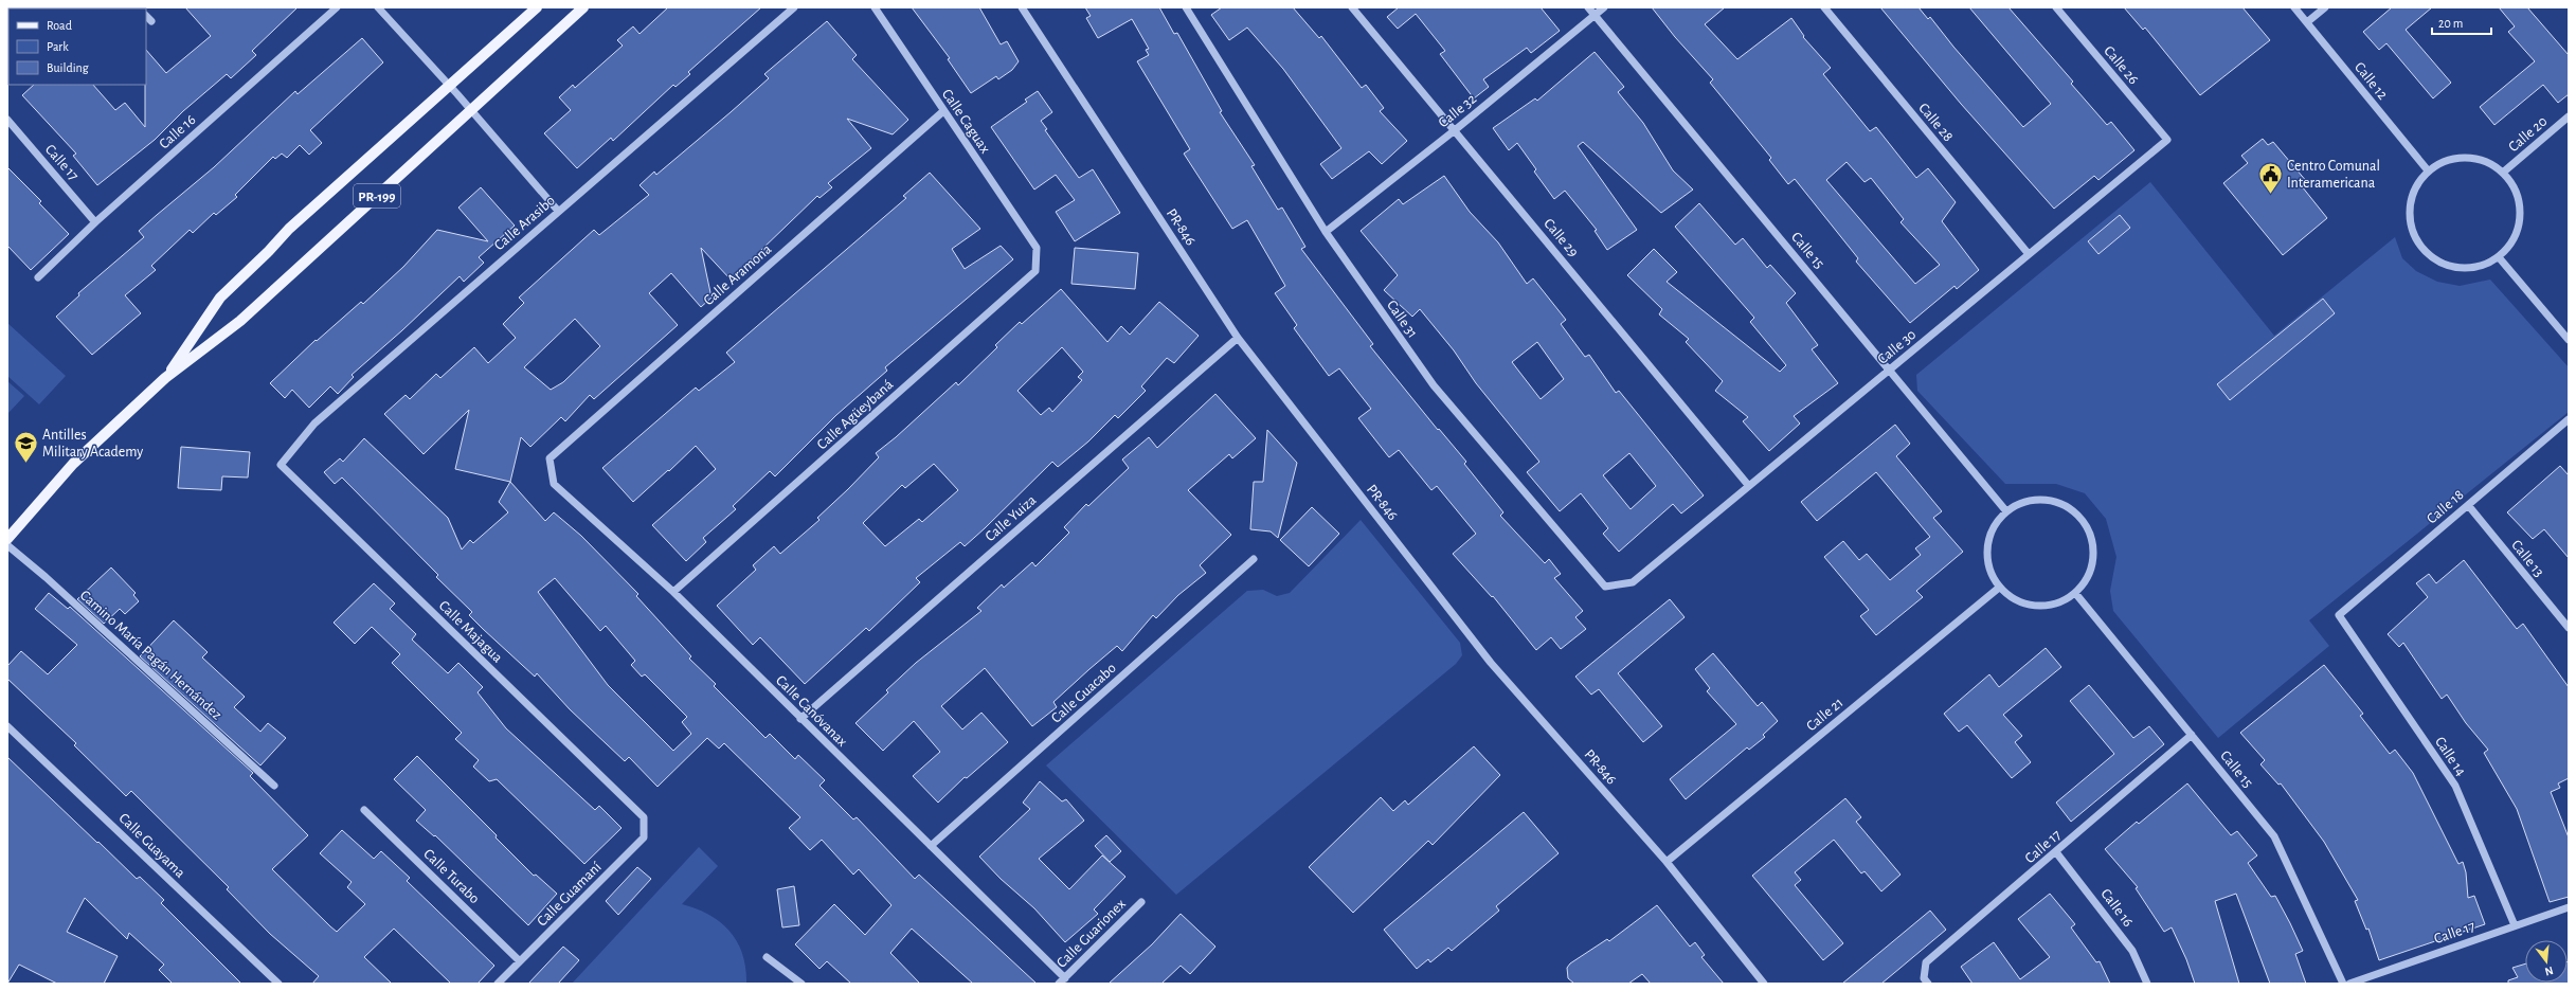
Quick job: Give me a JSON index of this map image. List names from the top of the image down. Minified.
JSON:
{"streets":{"main road":["PR-199"],"street":["Calle 26","Calle 12","Calle 32","Calle Caguax","Calle 28","Calle 16","Calle 20","Calle 17","Calle Arasibo","PR-846","Calle 29","Calle 15","Calle Aramona","Calle 31","Calle 30","Calle Agüeybaná","Calle 18","Calle Yuiza","Calle 13","Calle Majagua","Camino María Pagán Hernández","Calle Guacabo","Calle Canóvanax","Calle 21","Calle 14","Calle Guayama","Calle Turabo","Calle Guamaní","Calle Guarionex"]},"crossings":[["Calle 26","Calle 30"],["Calle 12","Calle 20"],["Calle 32","Calle 29"],["Calle 32","Calle 15"],["Calle 32","Calle 31"],["Calle Caguax","Calle Aramona"],["Calle Caguax","Calle Agüeybaná"],["Calle 28","Calle 30"],["Calle 16","Calle 17"],["Calle 17","Calle 15"],["Calle 17","Calle 14"],["Calle Arasibo","Calle Majagua"],["PR-846","Calle Yuiza"],["PR-846","Calle 21"],["Calle 29","Calle 30"],["Calle 15","Calle 30"],["Calle 15","Calle 21"],["Calle Aramona","Calle Canóvanax"],["Calle 31","Calle 30"],["Calle Agüeybaná","Calle Canóvanax"],["Calle 18","Calle 13"],["Calle 18","Calle 14"],["Calle Yuiza","Calle Canóvanax"],["Calle Majagua","Calle Guamaní"],["Calle Guacabo","Calle Canóvanax"],["Calle Canóvanax","Calle Guarionex"],["Calle Turabo","Calle Guamaní"]],"places":{"public building":["Centro Comunal Interamericana"],"school or university":["Antilles Military Academy"]},"legend":["Road","Park","Building"],"scale_bar":"20 m","north":"bottom"}
